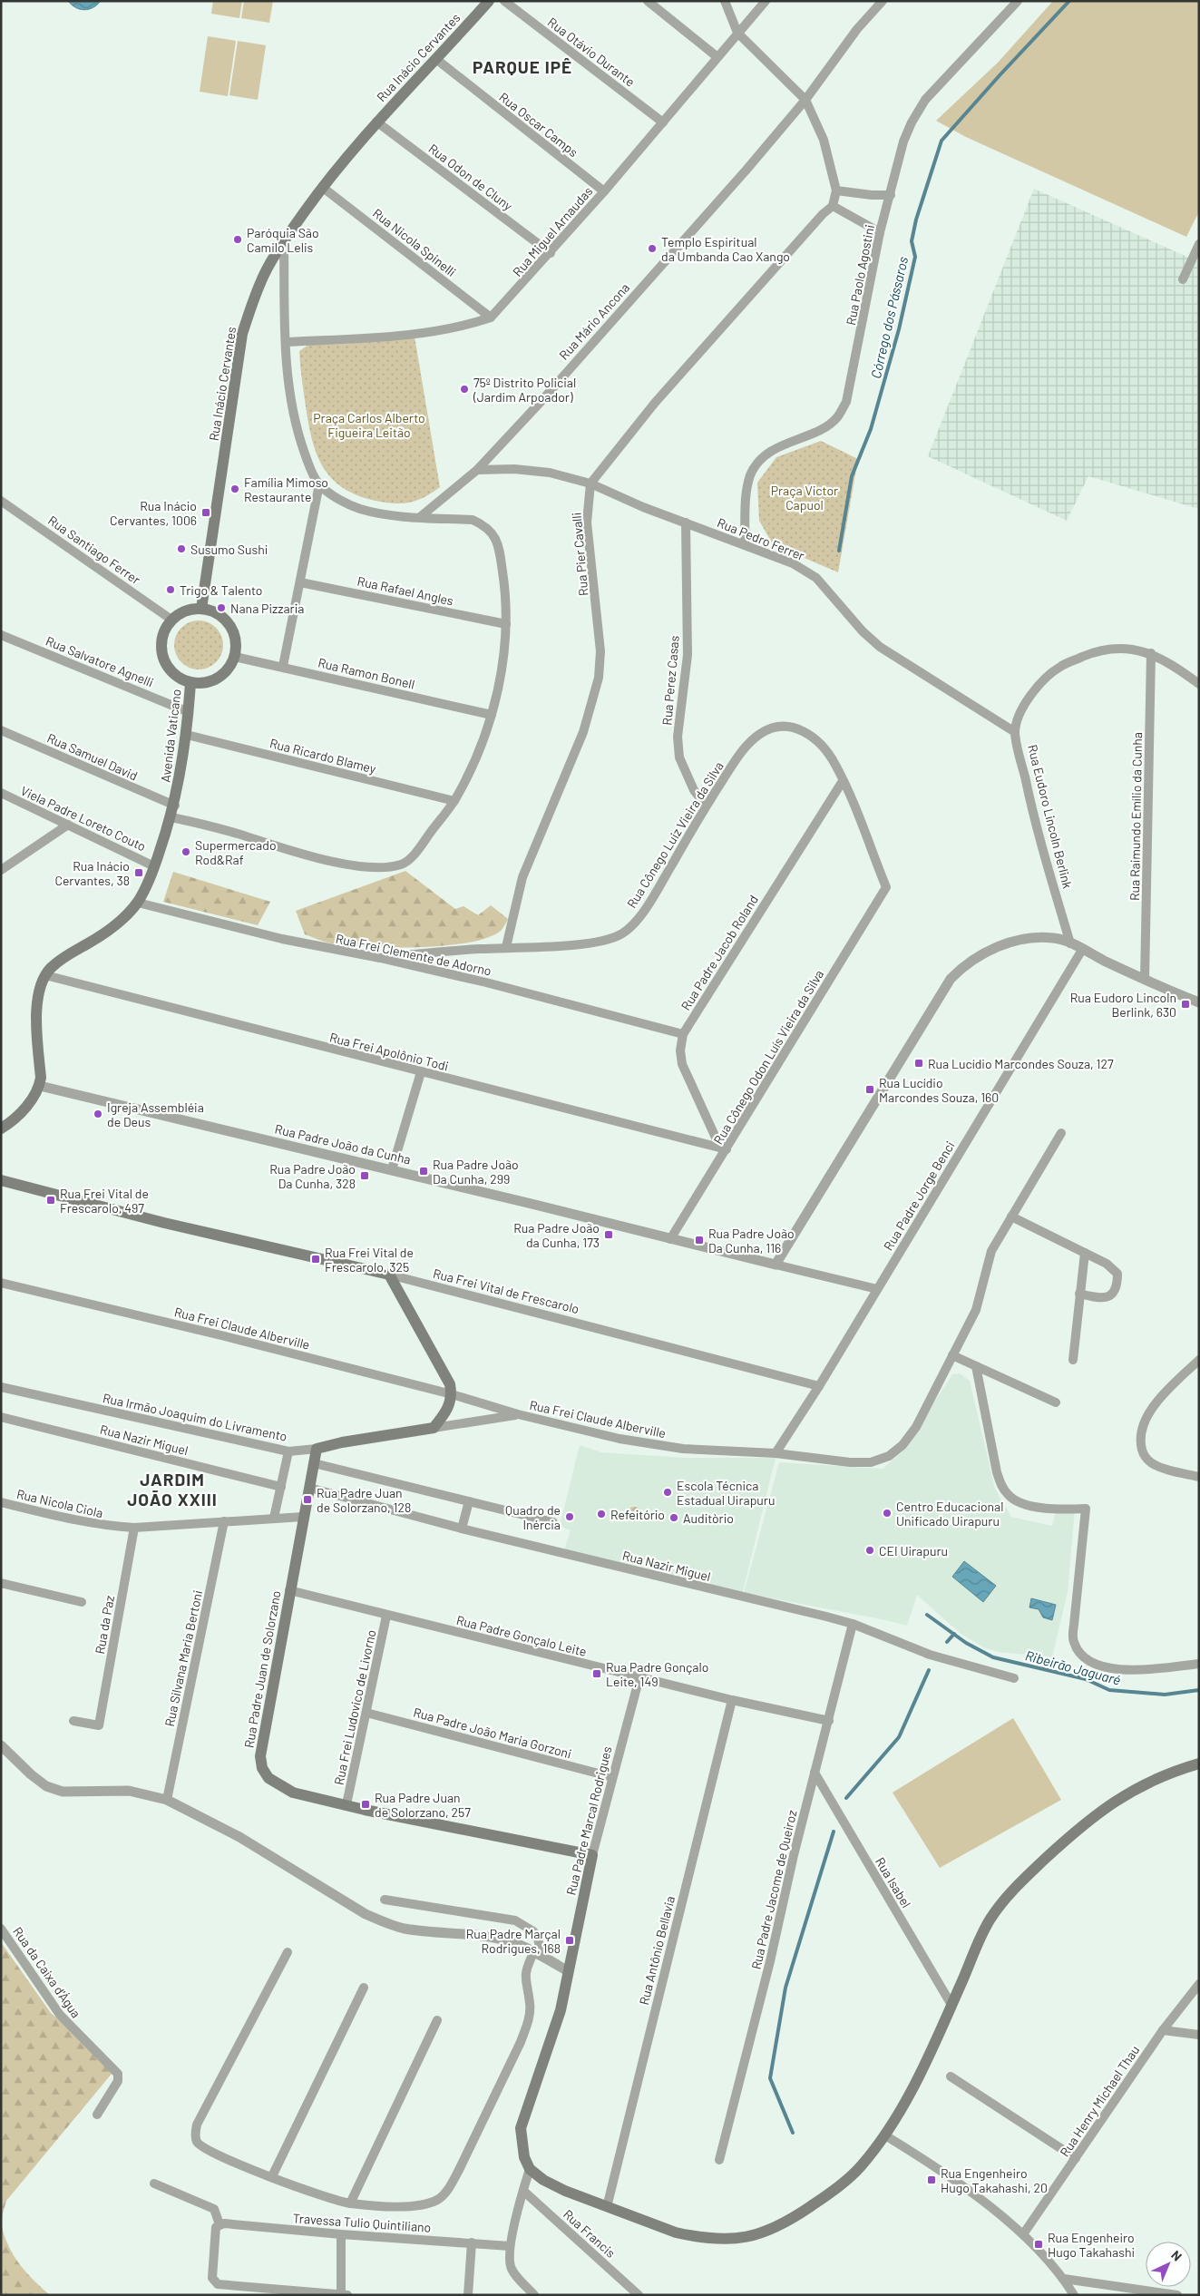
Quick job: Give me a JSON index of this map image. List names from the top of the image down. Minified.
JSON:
{"streets":{"main road":["Rua Inácio Cervantes","Avenida Vaticano","Rua Frei Vital de Frescarolo","Rua Irmão Joaquim do Livramento","Rua Padre Juan de Solorzano","Rua Padre Marcal Rodrigues"],"street":["Rua Otávio Durante","Rua Oscar Camps","Rua Odon de Cluny","Rua Miguel Arnaudas","Rua Nicola Spinelli","Rua Paolo Agostini","Rua Mário Ancona","Rua Pedro Ferrer","Rua Santiago Ferrer","Rua Pier Cavalli","Rua Rafael Angles","Rua Salvatore Agnelli","Rua Ramon Bonell","Rua Perez Casas","Rua Ricardo Blamey","Rua Samuel David","Rua Eudoro Lincoln Berlink","Rua Raimundo Emílio da Cunha","Viela Padre Loreto Couto","Rua Cônego Luiz Vieira da Silva","Rua Padre Jacob Roland","Rua Frei Clemente de Adorno","Rua Frei Apolônio Todi","Rua Cônego Odon Luís Vieira da Silva","Rua Padre João da Cunha","Rua Padre Jorge Benci","Rua Frei Claude Alberville","Rua Nazir Miguel","Rua Nicola Ciola","Rua da Paz","Rua Padre Gonçalo Leite","Rua Silvana Maria Bertoni","Rua Frei Ludovico de Livorno","Rua Padre João Maria Gorzoni","Rua Isabel","Rua Padre Jacome de Queiroz","Rua Antônio Bellavia","Rua da Caixa d'Água","Rua Henry Michael Thau","Travessa Tulio Quintiliano","Rua Francis"]},"crossings":[["Rua Otávio Durante","Rua Miguel Arnaudas"],["Rua Inácio Cervantes","Rua Oscar Camps"],["Rua Inácio Cervantes","Rua Odon de Cluny"],["Rua Inácio Cervantes","Rua Nicola Spinelli"],["Rua Inácio Cervantes","Rua Santiago Ferrer"],["Rua Inácio Cervantes","Rua Ramon Bonell"],["Rua Inácio Cervantes","Avenida Vaticano"],["Rua Oscar Camps","Rua Miguel Arnaudas"],["Rua Odon de Cluny","Rua Miguel Arnaudas"],["Rua Miguel Arnaudas","Rua Nicola Spinelli"],["Rua Paolo Agostini","Rua Pedro Ferrer"],["Rua Mário Ancona","Rua Pedro Ferrer"],["Rua Mário Ancona","Rua Samuel David"],["Rua Pedro Ferrer","Rua Pier Cavalli"],["Rua Pedro Ferrer","Rua Perez Casas"],["Rua Pedro Ferrer","Rua Eudoro Lincoln Berlink"],["Rua Santiago Ferrer","Rua Ramon Bonell"],["Rua Santiago Ferrer","Avenida Vaticano"],["Rua Pier Cavalli","Rua Cônego Luiz Vieira da Silva"],["Rua Rafael Angles","Rua Samuel David"],["Rua Salvatore Agnelli","Avenida Vaticano"],["Rua Ramon Bonell","Avenida Vaticano"],["Rua Ramon Bonell","Rua Samuel David"],["Rua Perez Casas","Rua Cônego Luiz Vieira da Silva"],["Avenida Vaticano","Rua Ricardo Blamey"],["Avenida Vaticano","Rua Samuel David"],["Avenida Vaticano","Viela Padre Loreto Couto"],["Avenida Vaticano","Rua Frei Clemente de Adorno"],["Avenida Vaticano","Rua Frei Apolônio Todi"],["Avenida Vaticano","Rua Padre João da Cunha"],["Rua Ricardo Blamey","Rua Samuel David"],["Rua Eudoro Lincoln Berlink","Rua Raimundo Emílio da Cunha"],["Rua Cônego Luiz Vieira da Silva","Rua Padre Jacob Roland"],["Rua Cônego Luiz Vieira da Silva","Rua Frei Clemente de Adorno"],["Rua Cônego Luiz Vieira da Silva","Rua Cônego Odon Luís Vieira da Silva"],["Rua Padre Jacob Roland","Rua Frei Clemente de Adorno"],["Rua Padre Jacob Roland","Rua Frei Apolônio Todi"],["Rua Padre Jacob Roland","Rua Cônego Odon Luís Vieira da Silva"],["Rua Frei Apolônio Todi","Rua Cônego Odon Luís Vieira da Silva"],["Rua Cônego Odon Luís Vieira da Silva","Rua Padre João da Cunha"],["Rua Padre João da Cunha","Rua Padre Jorge Benci"],["Rua Padre Jorge Benci","Rua Frei Vital de Frescarolo"],["Rua Padre Jorge Benci","Rua Frei Claude Alberville"],["Rua Frei Claude Alberville","Rua Irmão Joaquim do Livramento"],["Rua Irmão Joaquim do Livramento","Rua Padre Juan de Solorzano"],["Rua Nazir Miguel","Rua Padre Juan de Solorzano"],["Rua Nazir Miguel","Rua Padre Jacome de Queiroz"],["Rua Nicola Ciola","Rua da Paz"],["Rua Nicola Ciola","Rua Silvana Maria Bertoni"],["Rua Nicola Ciola","Rua Padre Juan de Solorzano"],["Rua Padre Gonçalo Leite","Rua Padre Juan de Solorzano"],["Rua Padre Gonçalo Leite","Rua Frei Ludovico de Livorno"],["Rua Padre Gonçalo Leite","Rua Padre Marcal Rodrigues"],["Rua Padre Gonçalo Leite","Rua Padre Jacome de Queiroz"],["Rua Padre Gonçalo Leite","Rua Antônio Bellavia"],["Rua Padre Juan de Solorzano","Rua Frei Ludovico de Livorno"],["Rua Padre Juan de Solorzano","Rua Padre Marcal Rodrigues"],["Rua Frei Ludovico de Livorno","Rua Padre João Maria Gorzoni"],["Rua Padre João Maria Gorzoni","Rua Padre Marcal Rodrigues"],["Rua Isabel","Rua Padre Jacome de Queiroz"]],"districts":["PARQUE IPÊ","JARDIM JOÃO XXIII"],"water":["Córrego dos Pássaros","Ribeirão Jaguaré"],"parks":["Praça Carlos Alberto Figueira Leitão","Praça Victor Capuol"],"places":{"other":["Paróquia São Camilo Lelis","Templo Espiritual da Umbanda Cao Xango","75º Distrito Policial (Jardim Arpoador)","Família Mimoso Restaurante","Susumo Sushi","Trigo & Talento","Nana Pizzaria","Supermercado Rod&Raf","Igreja Assembléia de Deus","Escola Técnica Estadual Uirapuru","Centro Educacional Unificado Uirapuru","Refeitório","Quadro de Inércia","Auditòrio","CEI Uirapuru"],"transit":["Rua Inácio Cervantes, 1006","Rua Inácio Cervantes, 38","Rua Eudoro Lincoln Berlink, 630","Rua Lucídio Marcondes Souza, 127","Rua Lucídio Marcondes Souza, 160","Rua Padre João Da Cunha, 299","Rua Padre João Da Cunha, 328","Rua Frei Vital de Frescarolo, 497","Rua Padre João da Cunha, 173","Rua Padre João Da Cunha, 116","Rua Frei Vital de Frescarolo, 325","Rua Padre Juan de Solorzano, 128","Rua Padre Gonçalo Leite, 149","Rua Padre Juan de Solorzano, 257","Rua Padre Marçal Rodrigues, 168","Rua Engenheiro Hugo Takahashi, 20","Rua Engenheiro Hugo Takahashi"]},"north":"top right"}
